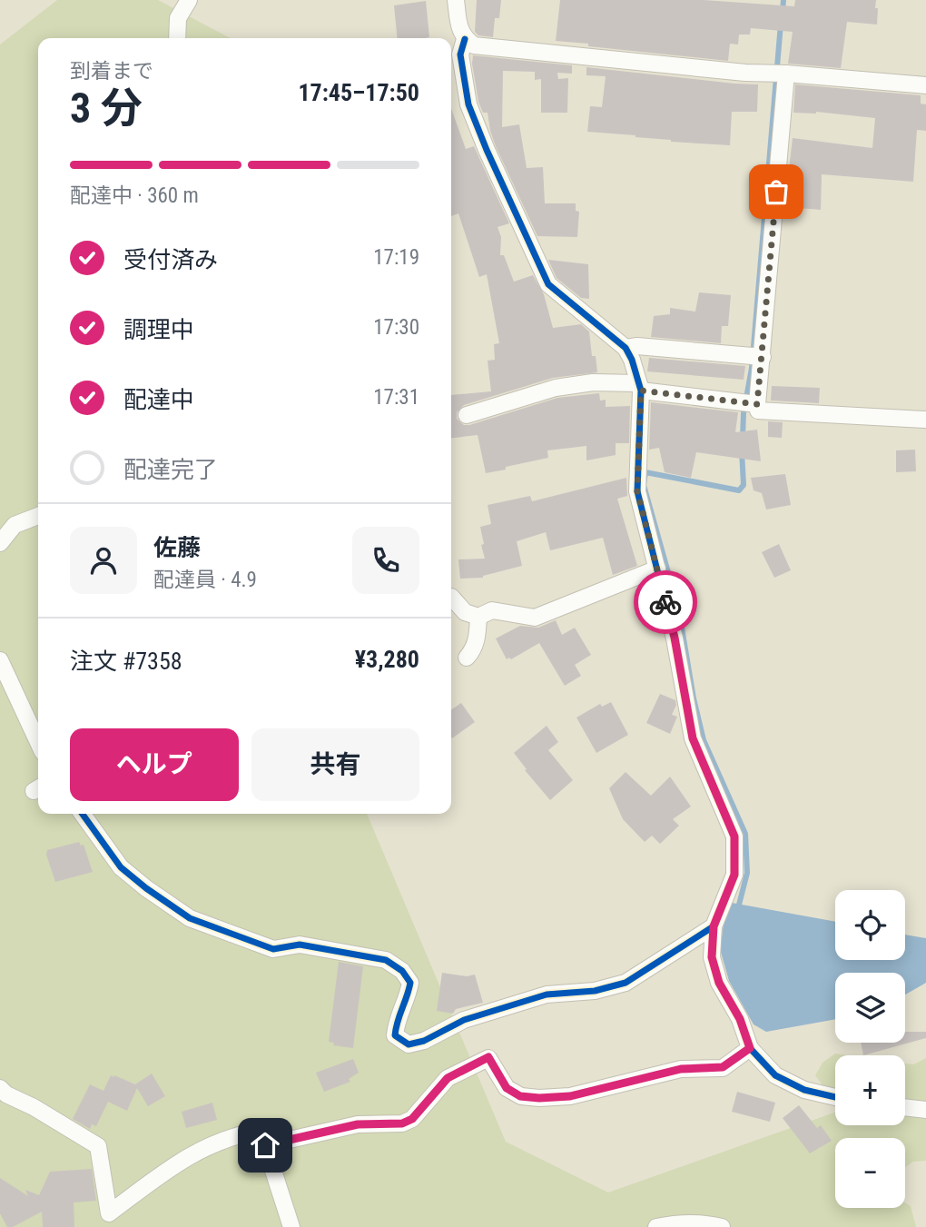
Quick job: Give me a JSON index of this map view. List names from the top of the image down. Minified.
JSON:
{"page":{"heading":["3 分","到着まで","17:45–17:50"],"panel":["佐藤","配達員 · 4.9","注文 #7358","¥3,280"],"bar":"配達中 · 360 m","list":[["受付済み","17:19"],["調理中","17:30"],["配達中","17:31"],"配達完了"],"buttons":["ヘルプ","共有"],"map_buttons":["+","−"]}}
